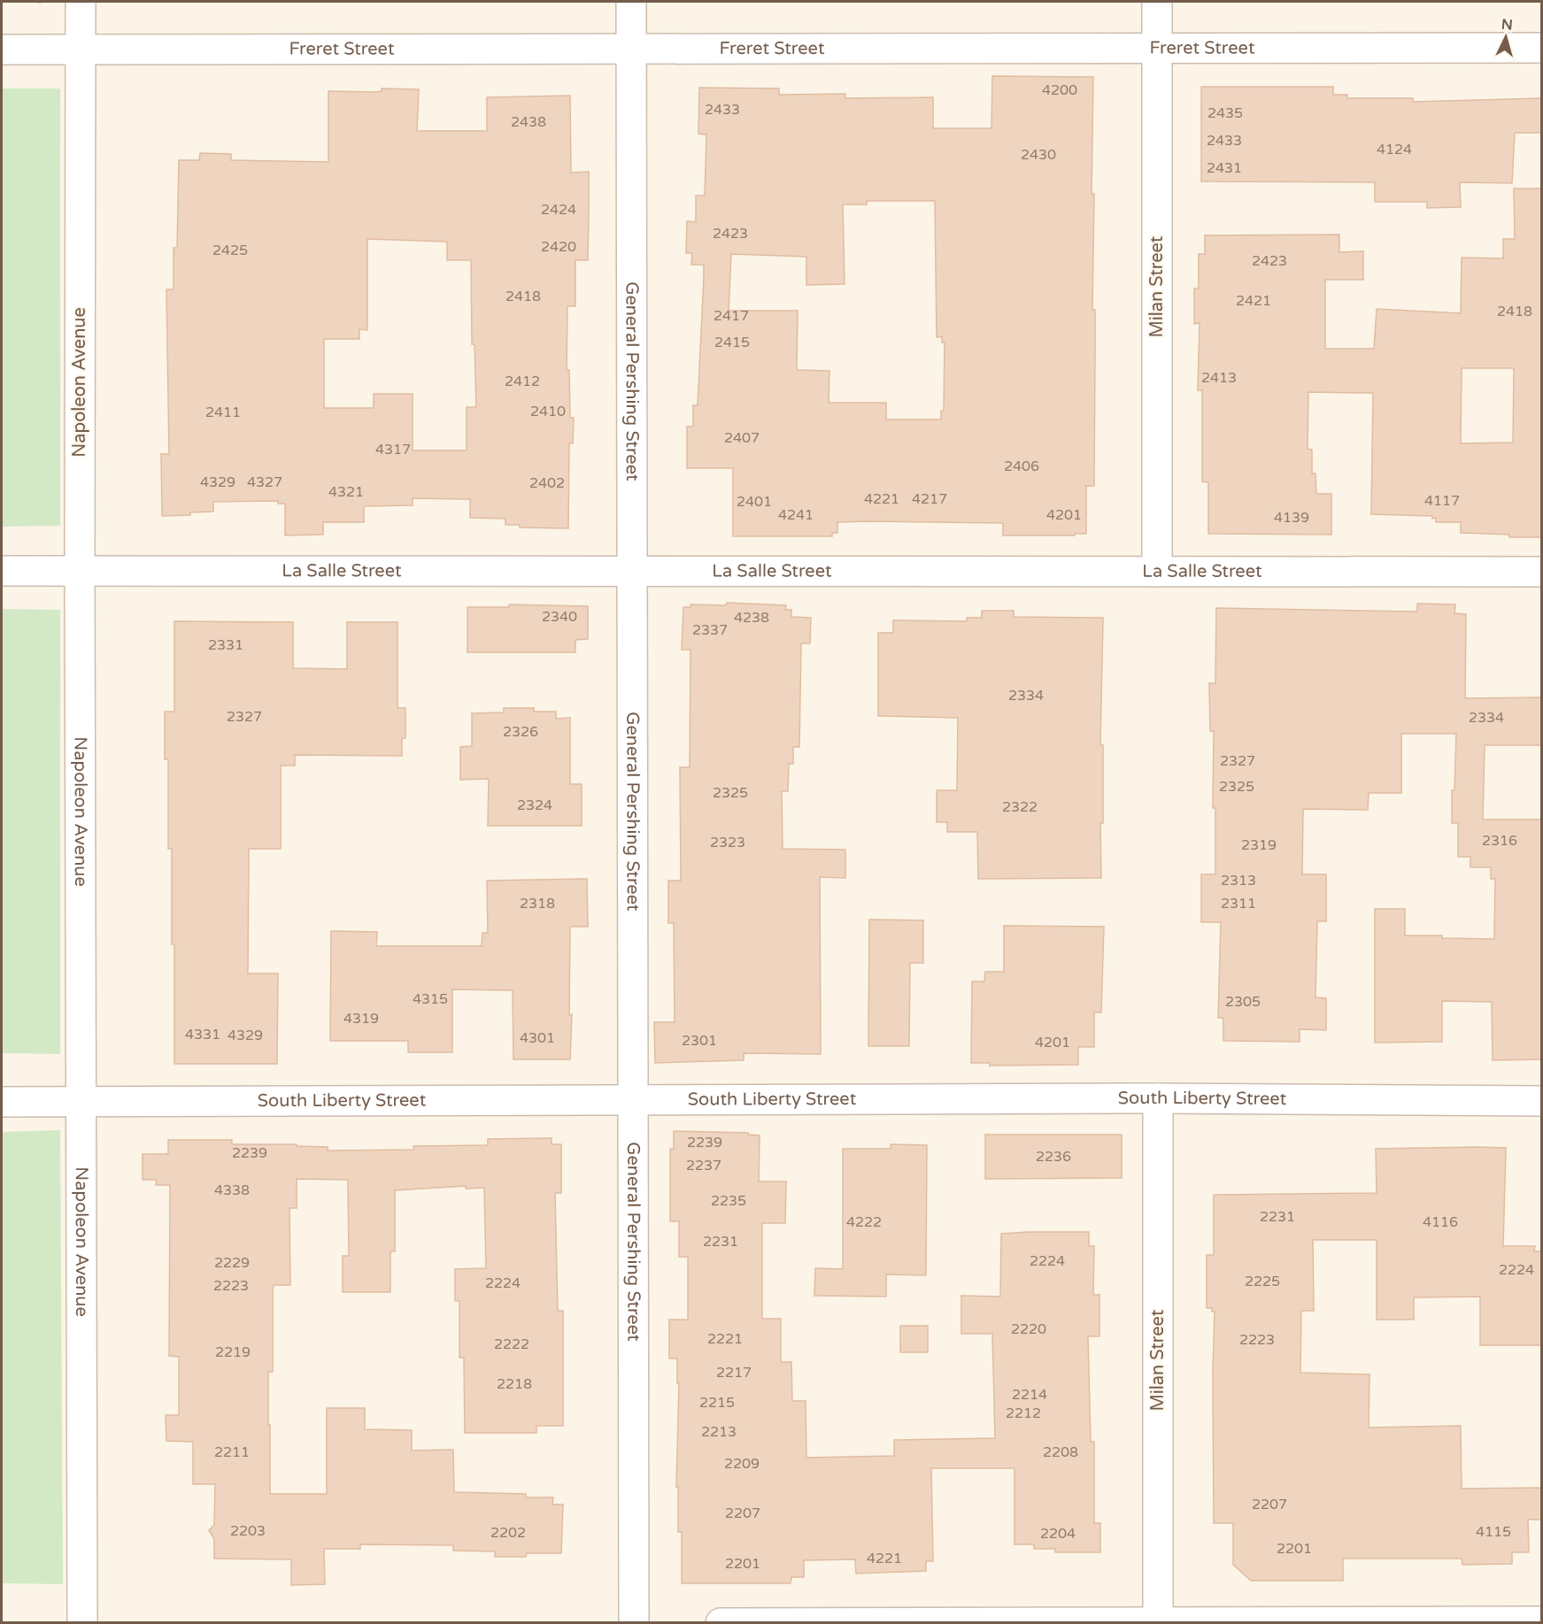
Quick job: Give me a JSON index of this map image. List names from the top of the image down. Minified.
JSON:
{"streets":{"street":["Freret Street","Milan Street","Napoleon Avenue","General Pershing Street","La Salle Street","South Liberty Street"]},"crossings":[["Freret Street","Milan Street"],["Freret Street","Napoleon Avenue"],["Freret Street","General Pershing Street"],["Milan Street","La Salle Street"],["Milan Street","South Liberty Street"],["Napoleon Avenue","La Salle Street"],["Napoleon Avenue","South Liberty Street"],["General Pershing Street","La Salle Street"],["General Pershing Street","South Liberty Street"]],"house_numbers":["4200","2433","2435","2438","2433","4124","2430","2431","2424","2423","2420","2425","2423","2418","2421","2418","2417","2415","2413","2412","2410","2411","2407","4317","2406","4329","4327","2402","4321","4221","4217","4117","2401","4241","4201","4139","2340","4238","2337","2331","2334","2327","2334","2326","2327","2325","2325","2324","2322","2316","2323","2319","2313","2318","2311","4315","2305","4319","4331","4329","4301","2301","4201","2239","2239","2236","2237","4338","2235","2231","4222","4116","2231","2224","2229","2224","2225","2224","2223","2220","2221","2223","2222","2219","2217","2218","2214","2215","2212","2213","2211","2208","2209","2207","2207","2203","4115","2202","2204","2201","4221","2201"],"north":"top"}
